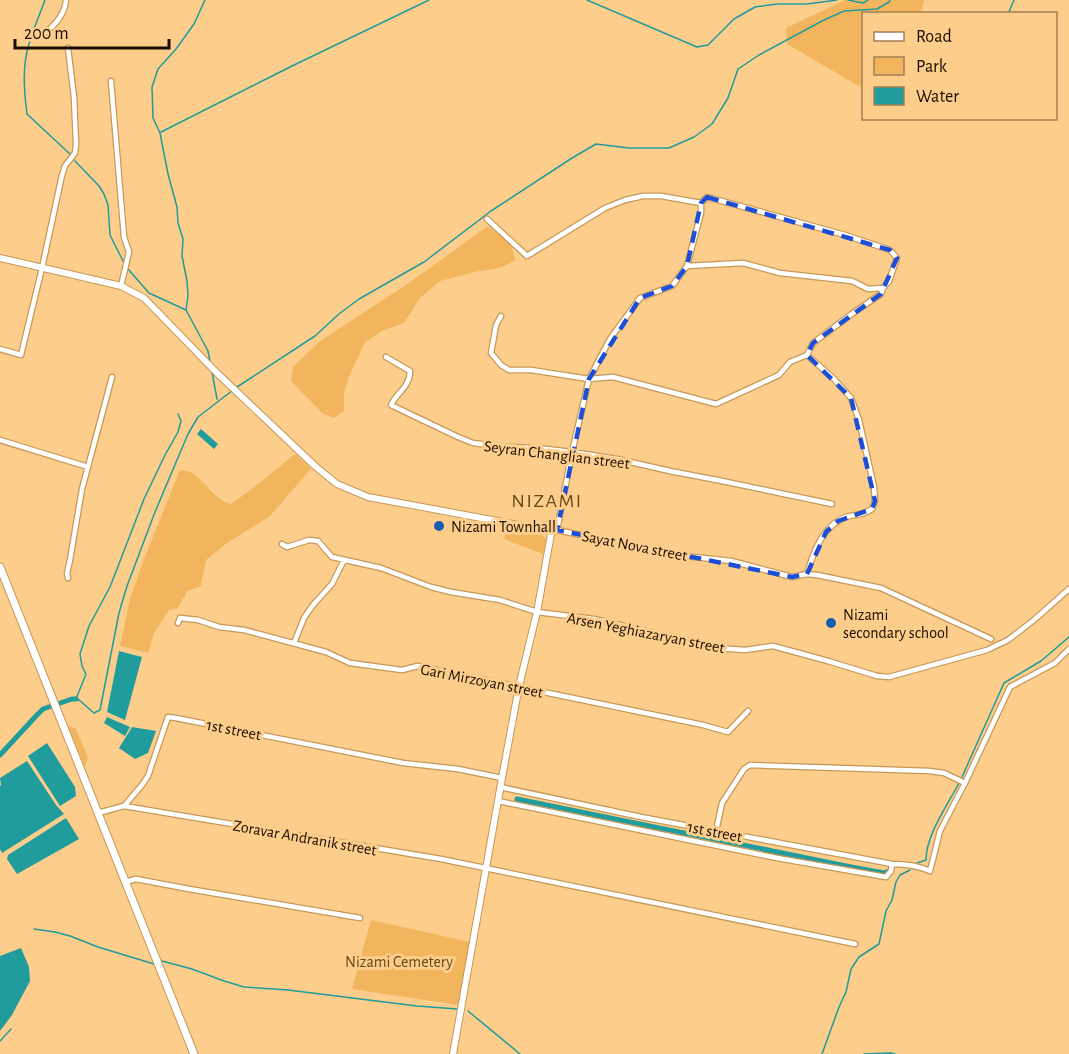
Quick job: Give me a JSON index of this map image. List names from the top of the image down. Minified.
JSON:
{"streets":{"main road":["Sayat Nova street"],"street":["Seyran Changlian street","Arsen Yeghiazaryan street","Gari Mirzoyan street","1st street","Zoravar Andranik street"]},"crossings":[["1st street","Zoravar Andranik street"]],"districts":["NIZAMI"],"parks":["Nizami Cemetery"],"places":["Nizami Townhall","Nizami secondary school"],"legend":["Road","Park","Water"],"scale_bar":"200 m"}
